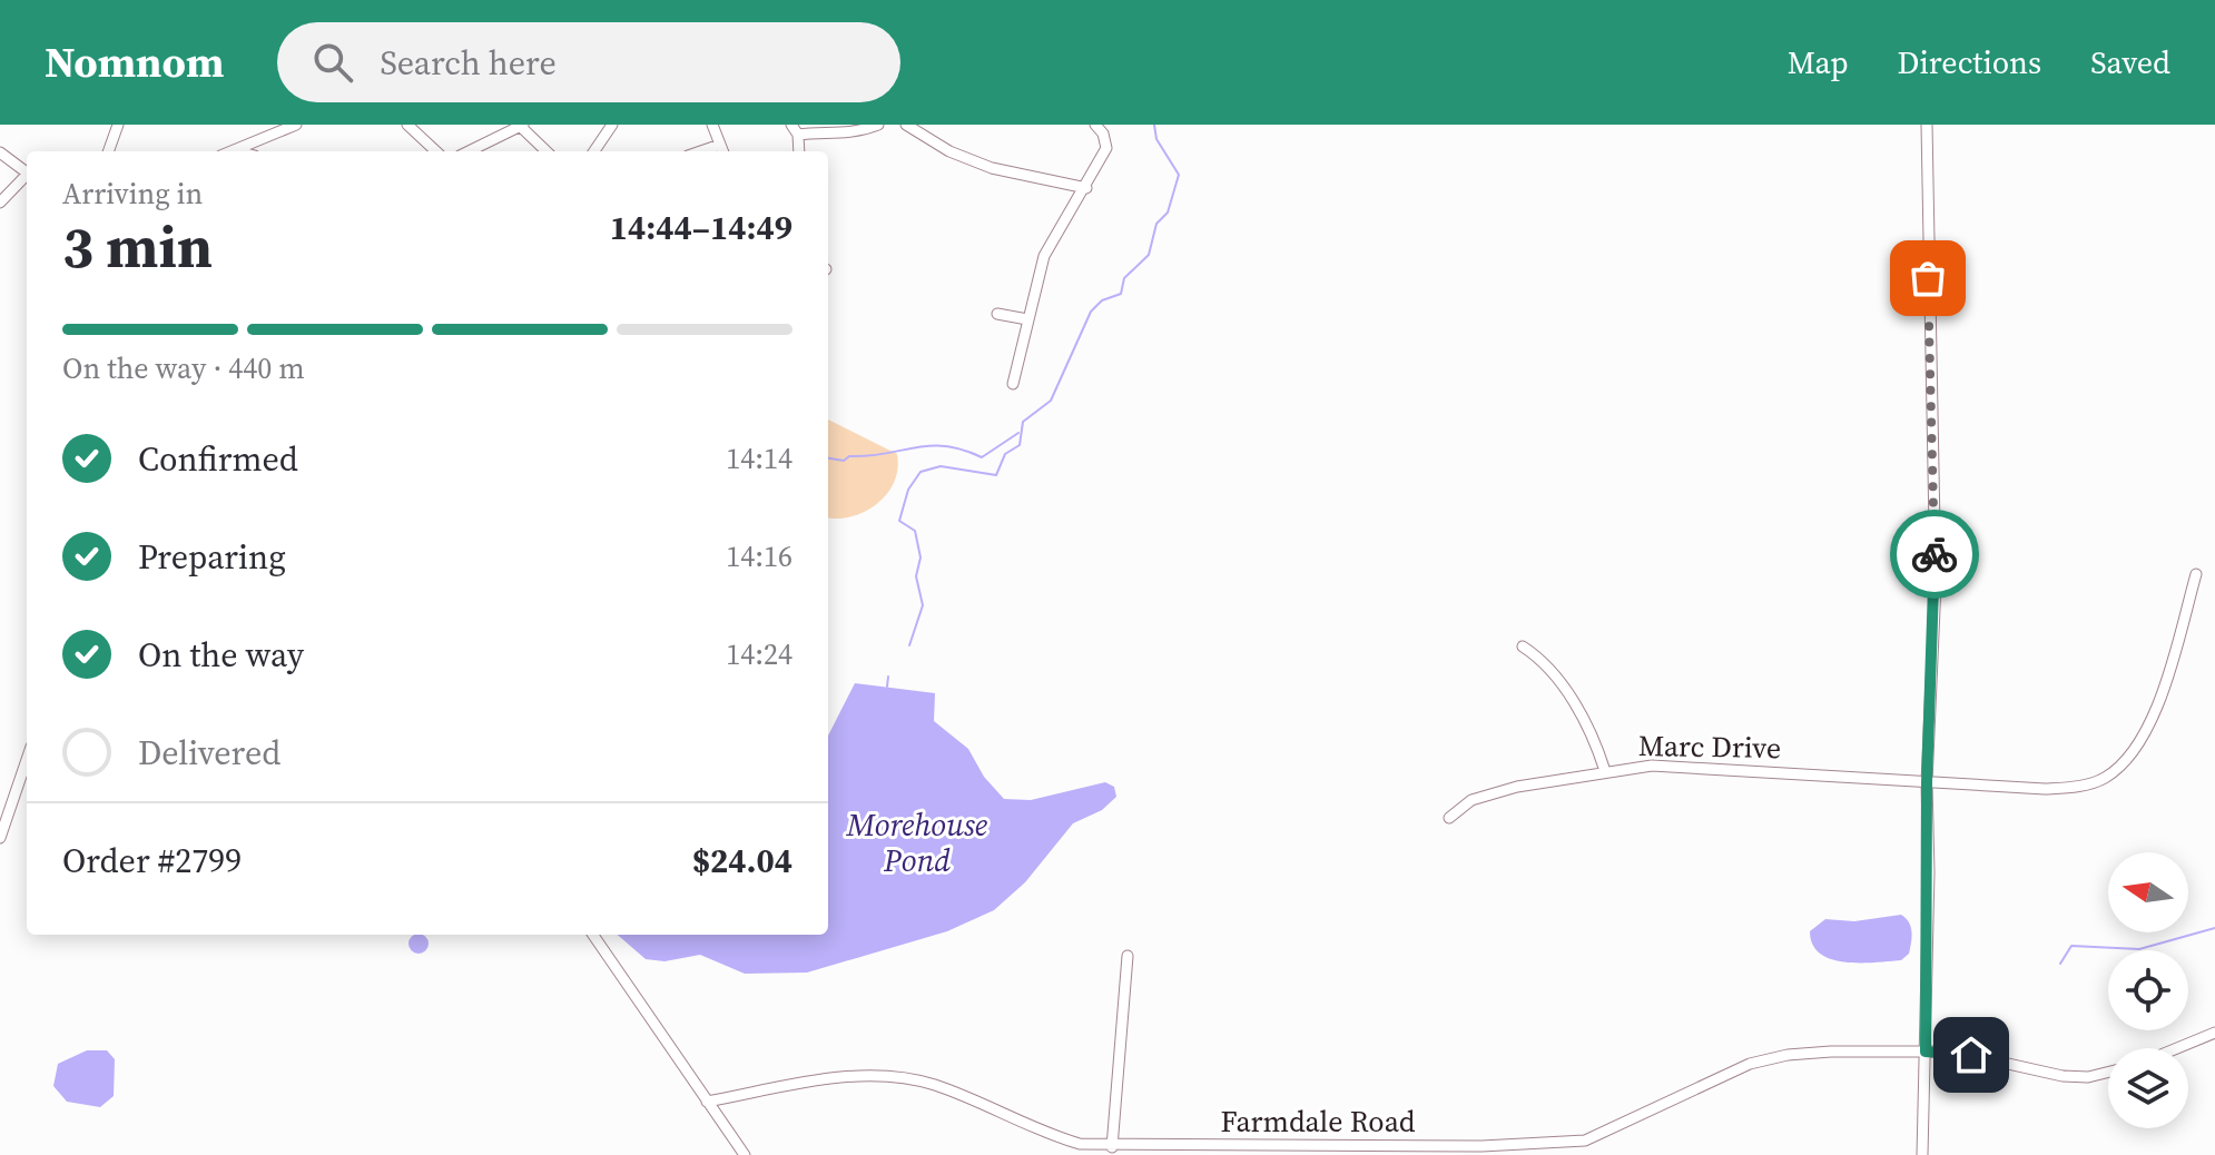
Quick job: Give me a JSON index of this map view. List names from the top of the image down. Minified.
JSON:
{"streets":{"street":["Marc Drive","Farmdale Road"]},"water":["Morehouse Pond"],"north":"left","page":{"header":"Nomnom","search":"Search here","nav":["Map","Directions","Saved"],"heading":["3 min","Arriving in","14:44–14:49"],"panel":["Order #2799","$24.04"],"bar":"On the way · 440 m","list":[["Confirmed","14:14"],["Preparing","14:16"],["On the way","14:24"],"Delivered"]}}
